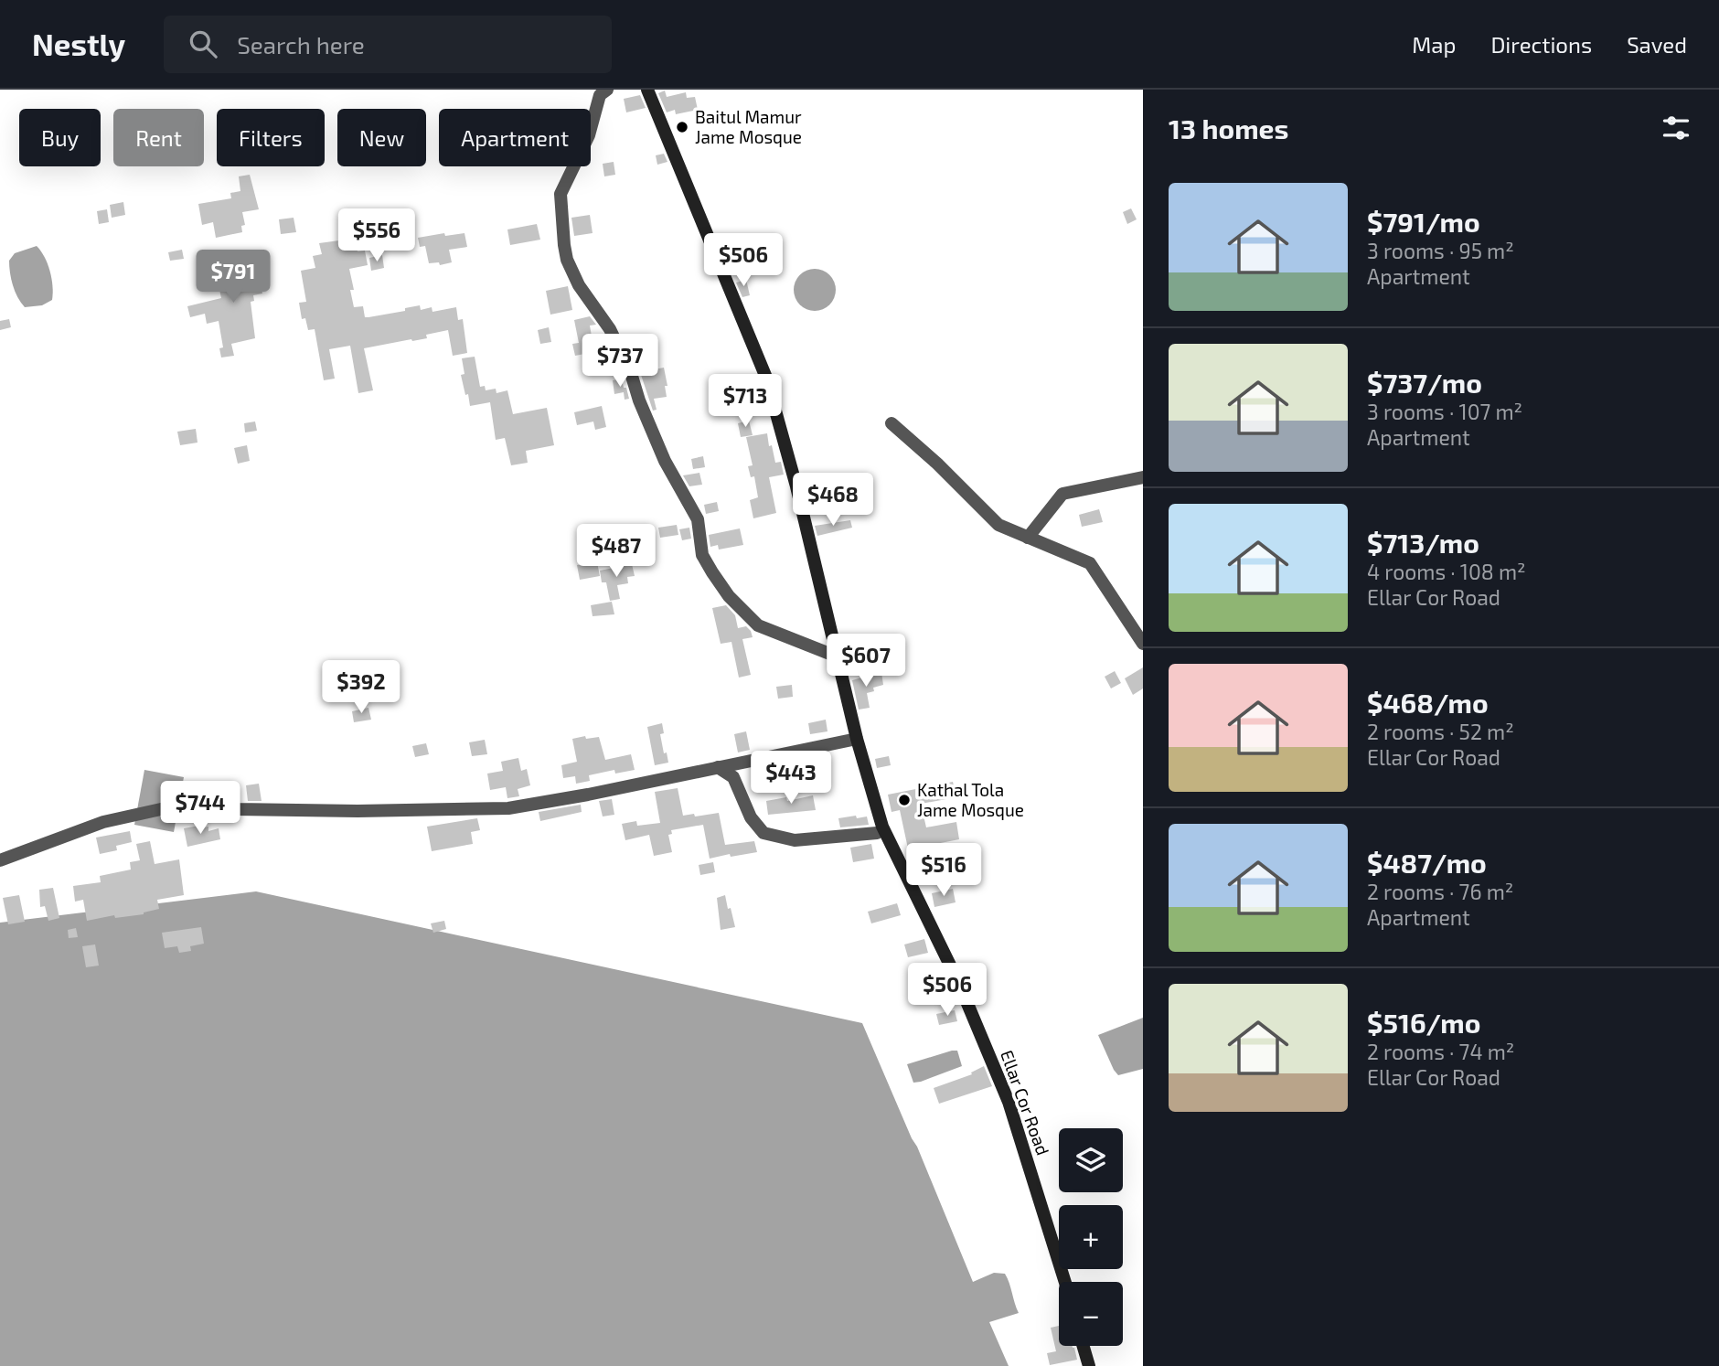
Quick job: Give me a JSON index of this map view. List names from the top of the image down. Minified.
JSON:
{"streets":{"main road":["Ellar Cor Road"]},"places":["Baitul Mamur Jame Mosque","Kathal Tola Jame Mosque"],"page":{"header":"Nestly","search":"Search here","nav":["Map","Directions","Saved"],"heading":"13 homes","chip":["Buy","Rent","Filters","New","Apartment"],"list":[{"name":"$791/mo","note":"3 rooms · 95 m² · Apartment"},{"name":"$737/mo","note":"3 rooms · 107 m² · Apartment"},{"name":"$713/mo","note":"4 rooms · 108 m² · Ellar Cor Road"},{"name":"$468/mo","note":"2 rooms · 52 m² · Ellar Cor Road"},{"name":"$487/mo","note":"2 rooms · 76 m² · Apartment"},{"name":"$516/mo","note":"2 rooms · 74 m² · Ellar Cor Road"}],"price":["$556","$506","$791","$737","$713","$468","$487","$607","$392","$443","$744","$516","$506"],"map_buttons":["+","−"]}}
